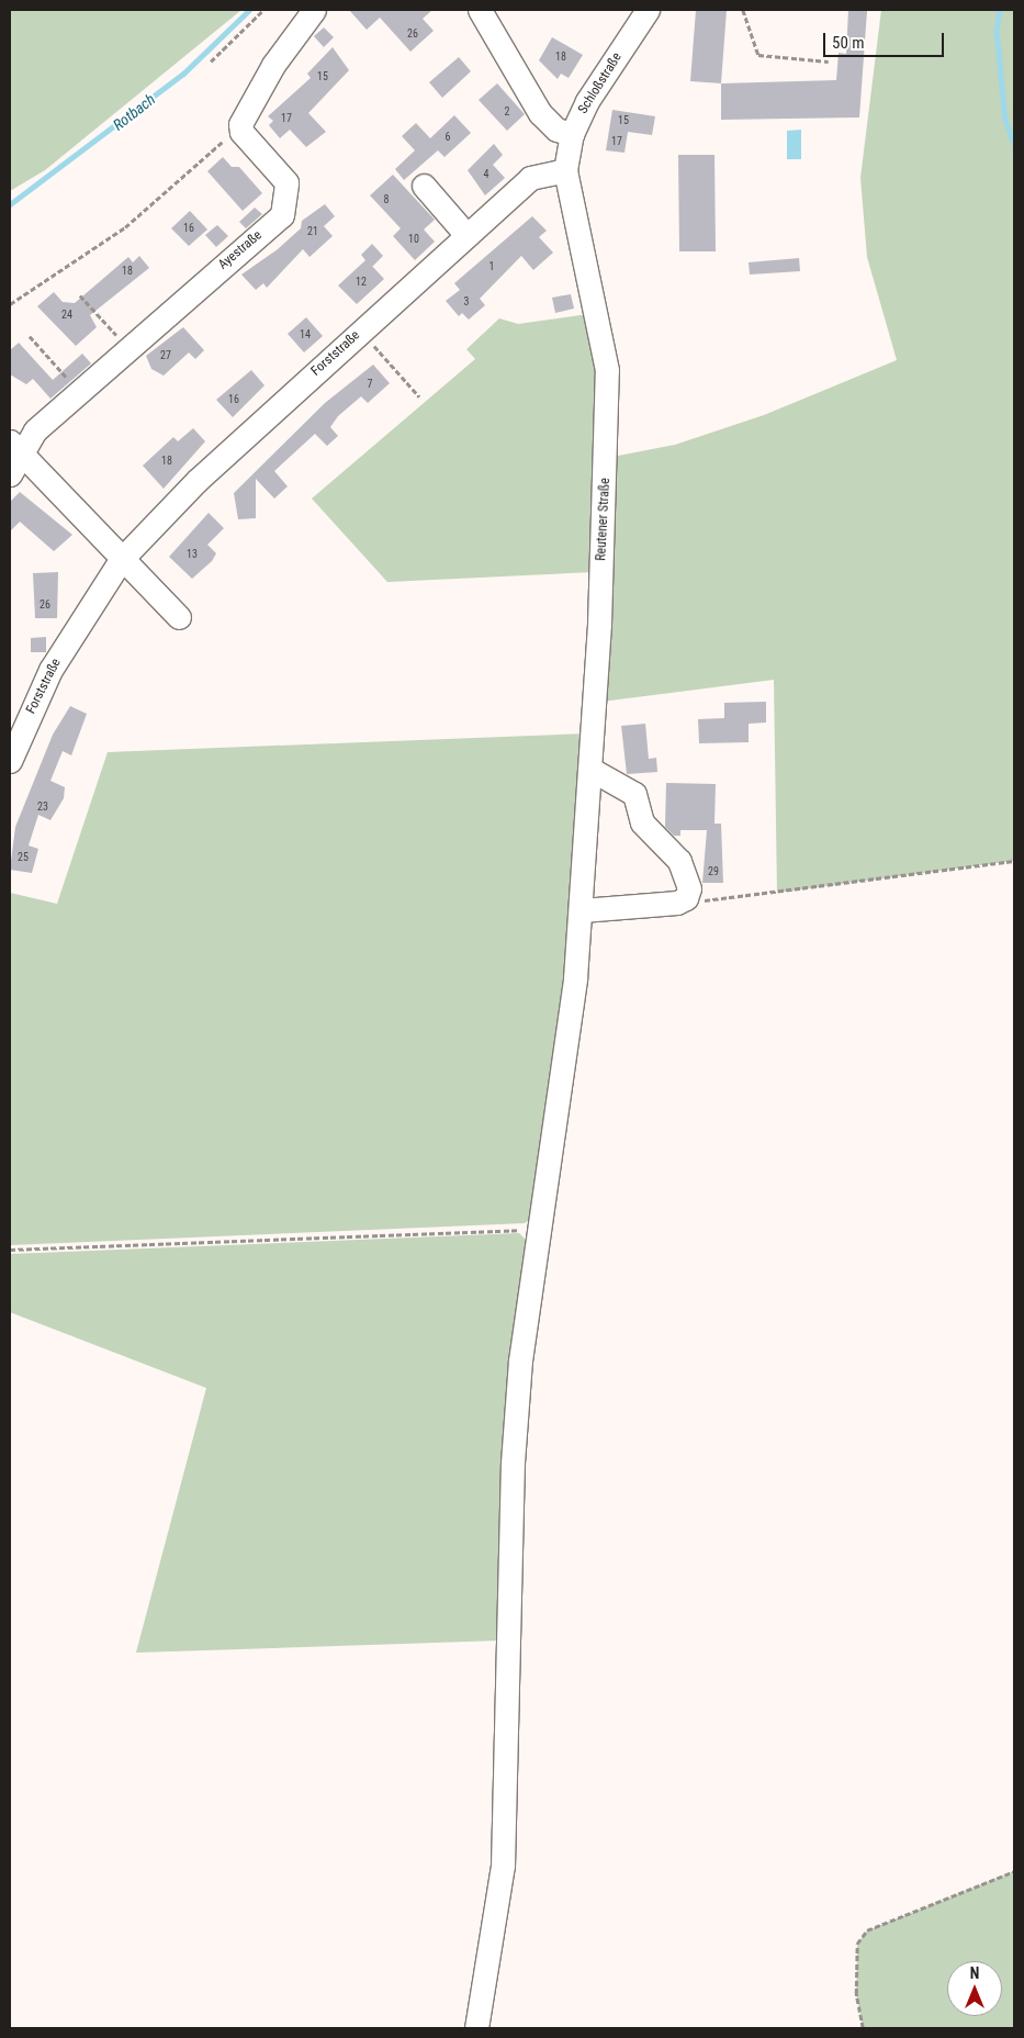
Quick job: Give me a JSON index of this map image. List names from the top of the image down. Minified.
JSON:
{"streets":{"street":["Schloßstraße","Ayestraße","Forststraße","Reutener Straße"]},"crossings":[["Schloßstraße","Reutener Straße"],["Forststraße","Reutener Straße"]],"water":["Rotbach"],"house_numbers":["26","18","15","2","17","15","6","17","4","8","16","21","10","1","18","12","3","24","14","27","7","16","18","13","26","23","25","29"],"scale_bar":"50 m","north":"top"}
